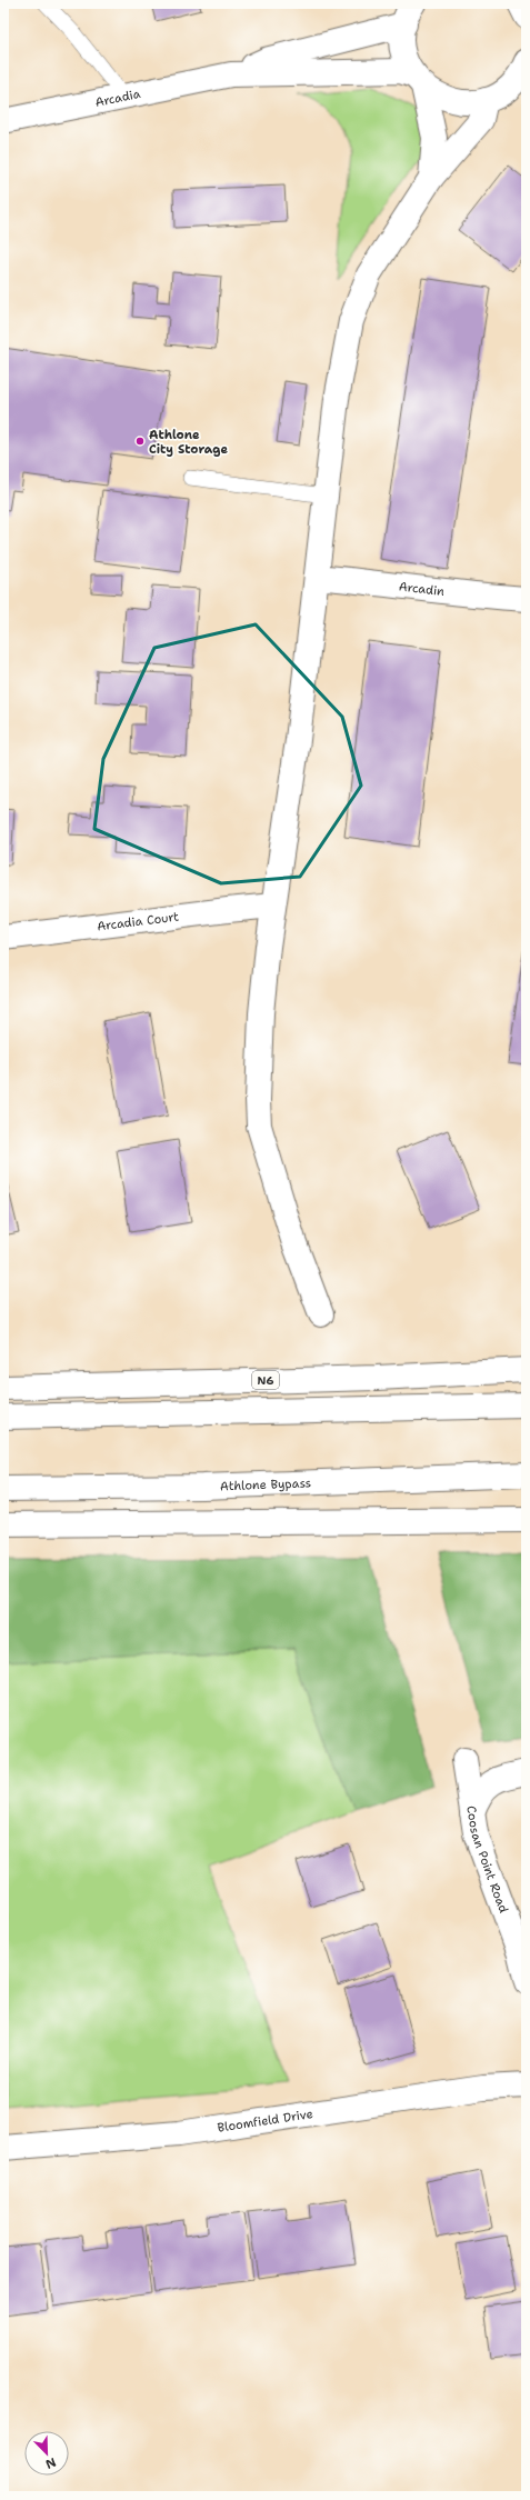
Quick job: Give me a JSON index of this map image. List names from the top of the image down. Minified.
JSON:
{"streets":{"main road":["Arcadia","Arcadin","Arcadia Court","N6","Athlone Bypass","Coosan Point Road","Bloomfield Drive"]},"places":["Athlone City Storage"],"north":"bottom right"}
